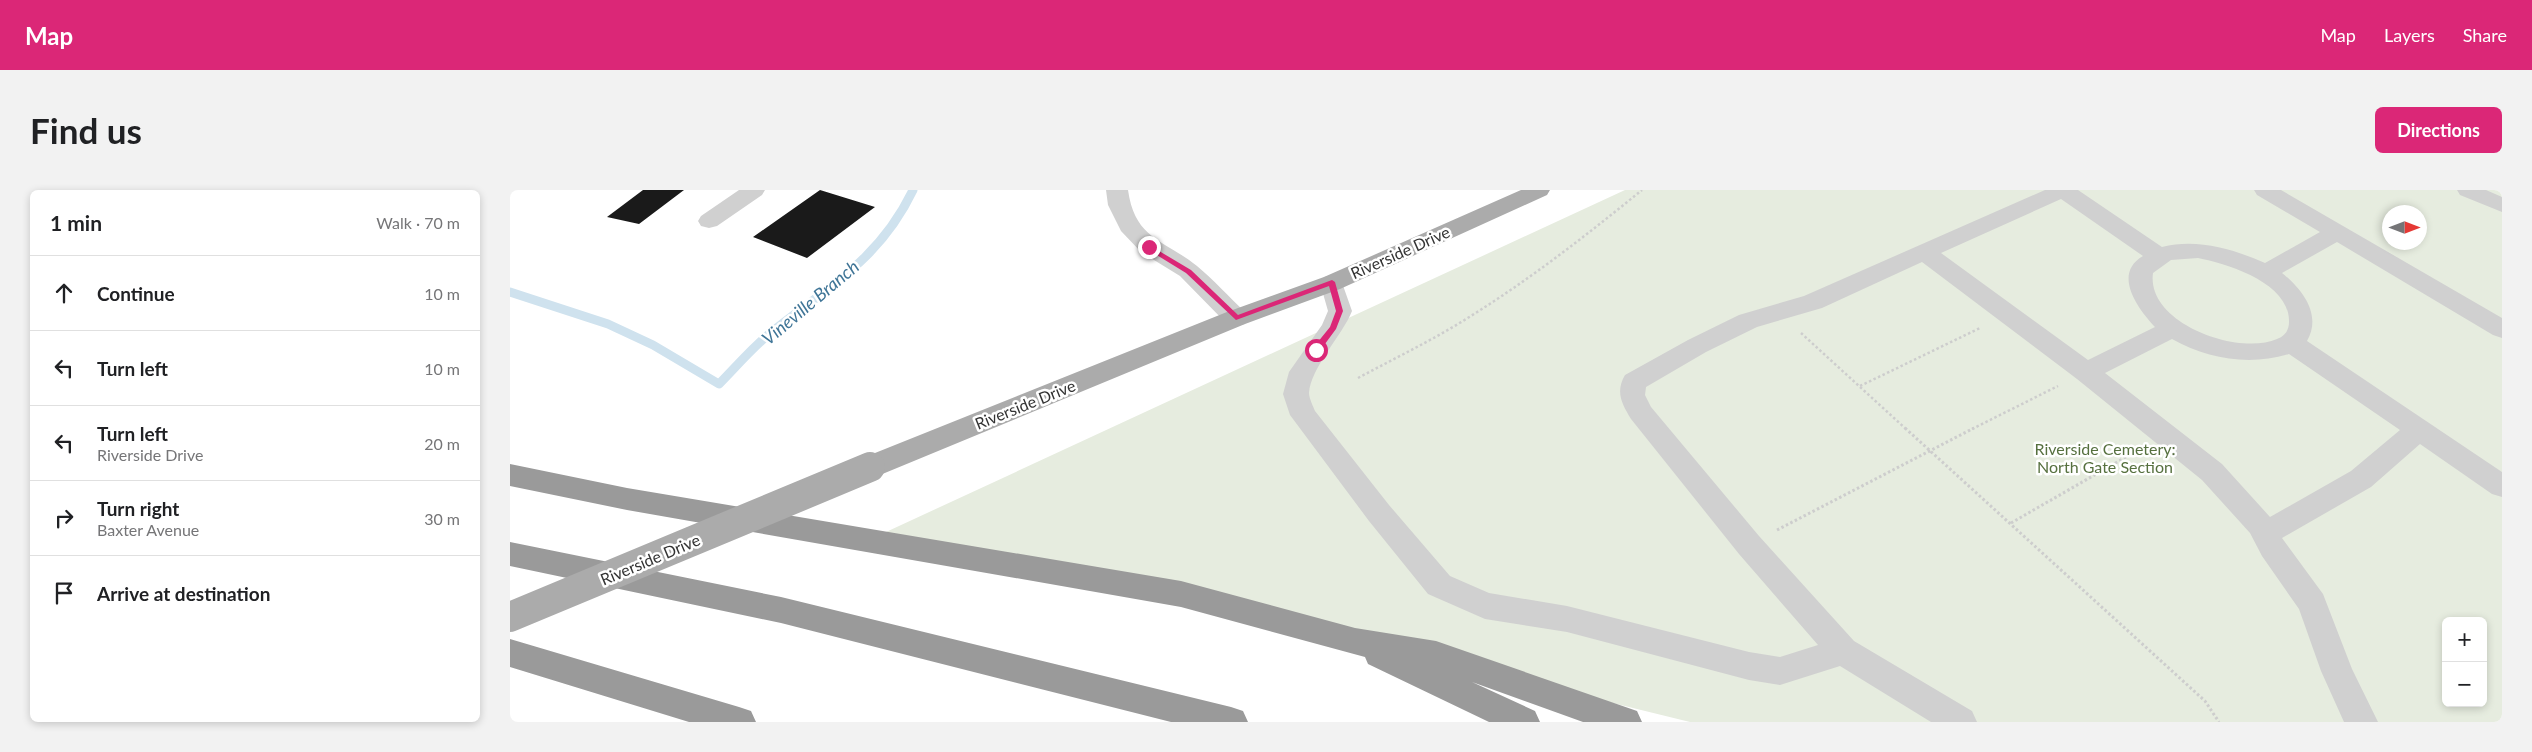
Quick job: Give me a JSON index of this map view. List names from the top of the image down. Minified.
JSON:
{"streets":{"main road":["Riverside Drive"]},"water":["Vineville Branch"],"parks":["Riverside Cemetery: North Gate Section"],"north":"right","page":{"header":"Map","nav":["Map","Layers","Share"],"buttons":"Directions","title":"Find us","heading":["1 min","Walk · 70 m"],"list":[["Continue","10 m"],["Turn left","10 m"],["Turn left","Riverside Drive","20 m"],["Turn right","Baxter Avenue","30 m"],"Arrive at destination"],"map_buttons":["+","−"]}}
